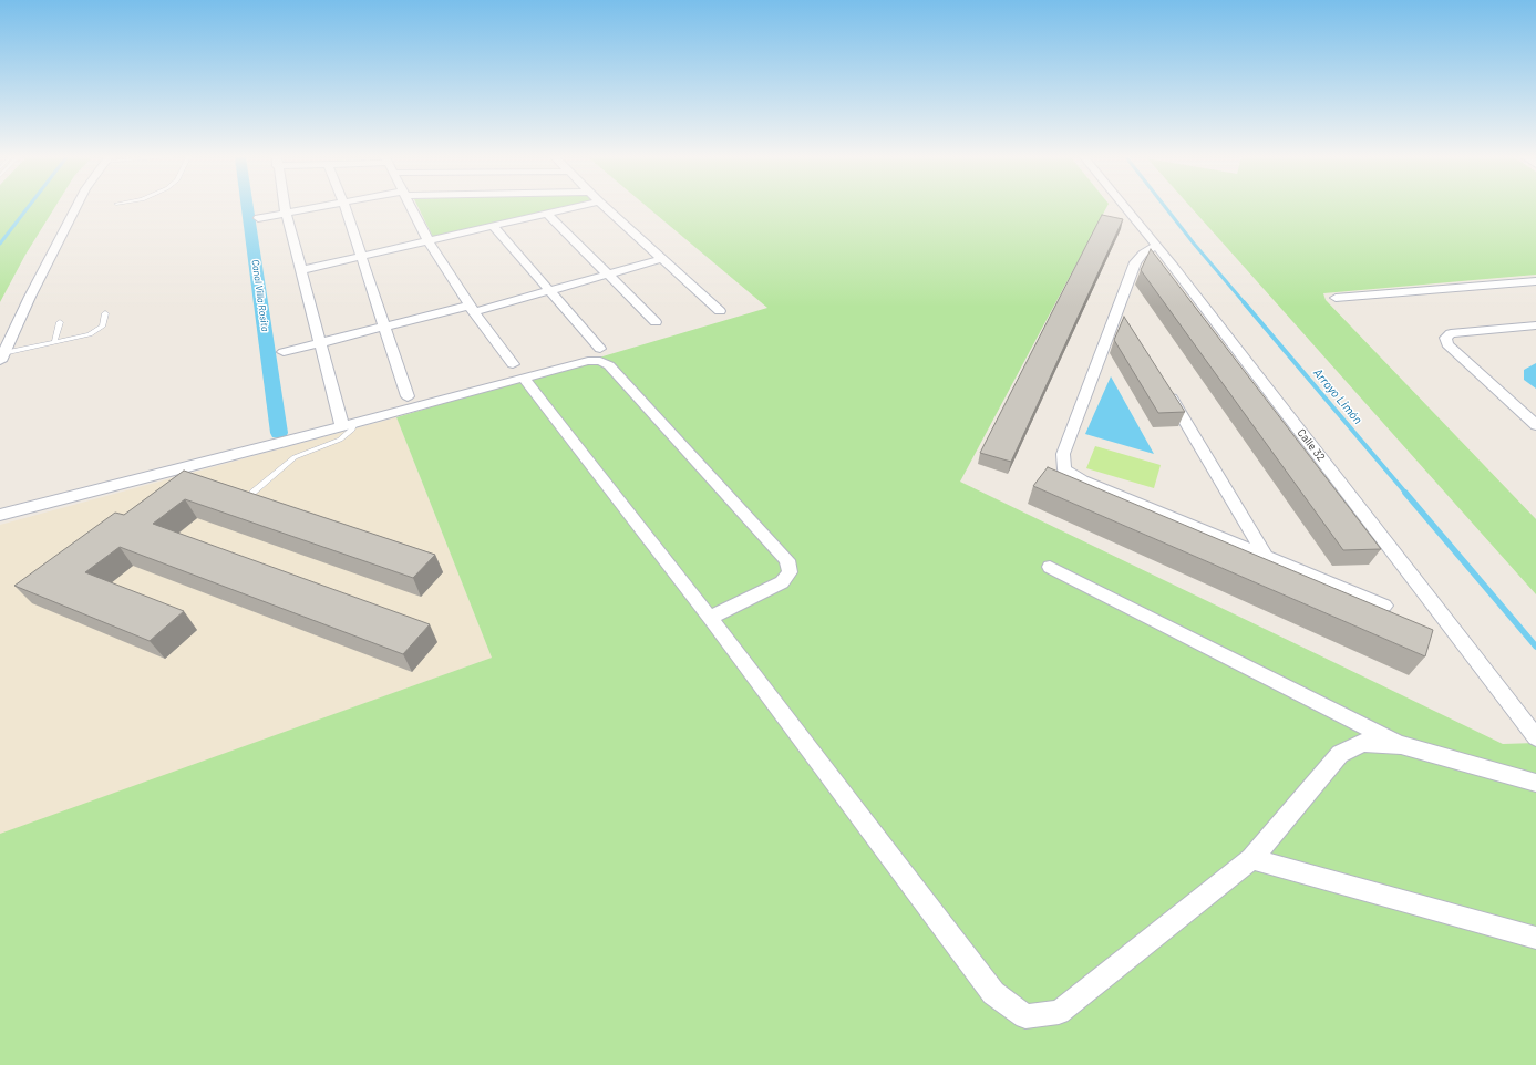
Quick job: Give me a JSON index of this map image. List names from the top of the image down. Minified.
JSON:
{"streets":{"street":["Calle 32"]},"water":["Canal Villa Rosita","Arroyo Limón"]}
